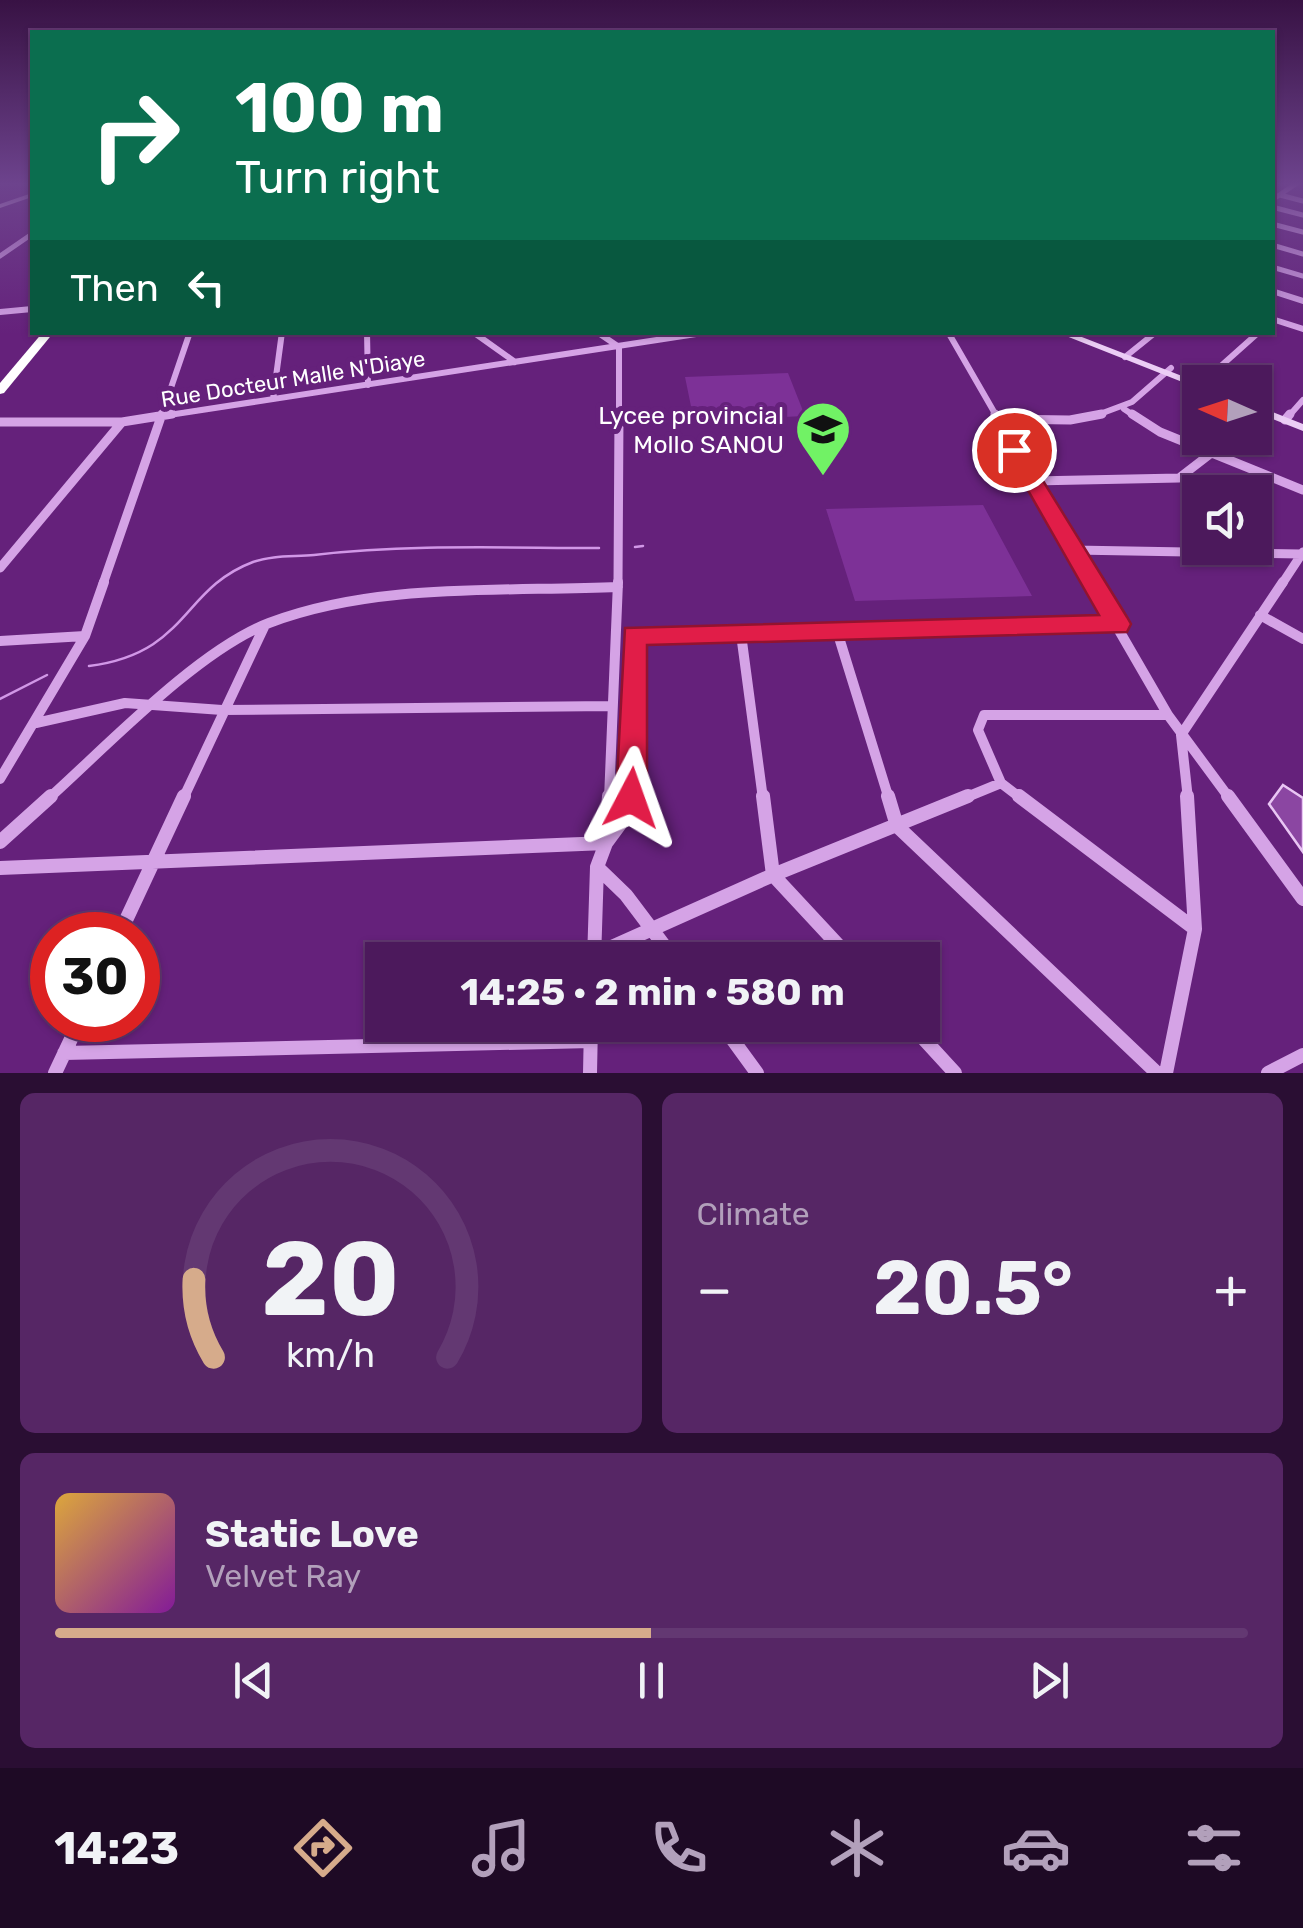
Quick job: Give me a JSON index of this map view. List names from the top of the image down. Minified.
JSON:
{"streets":{"street":["Rue Docteur Malle N'Diaye"]},"places":{"school or university":["Lycee provincial Mollo SANOU"]},"north":"left","page":{"turn":["100 m","Turn right"],"then":"Then","limit":"30","trip":"14:25 · 2 min · 580 m","tile":"Climate","heat":["−","20.5°","+"],"song":["Static Love","Velvet Ray"],"tabs":"14:23","gauge":["20","km/h"]}}
